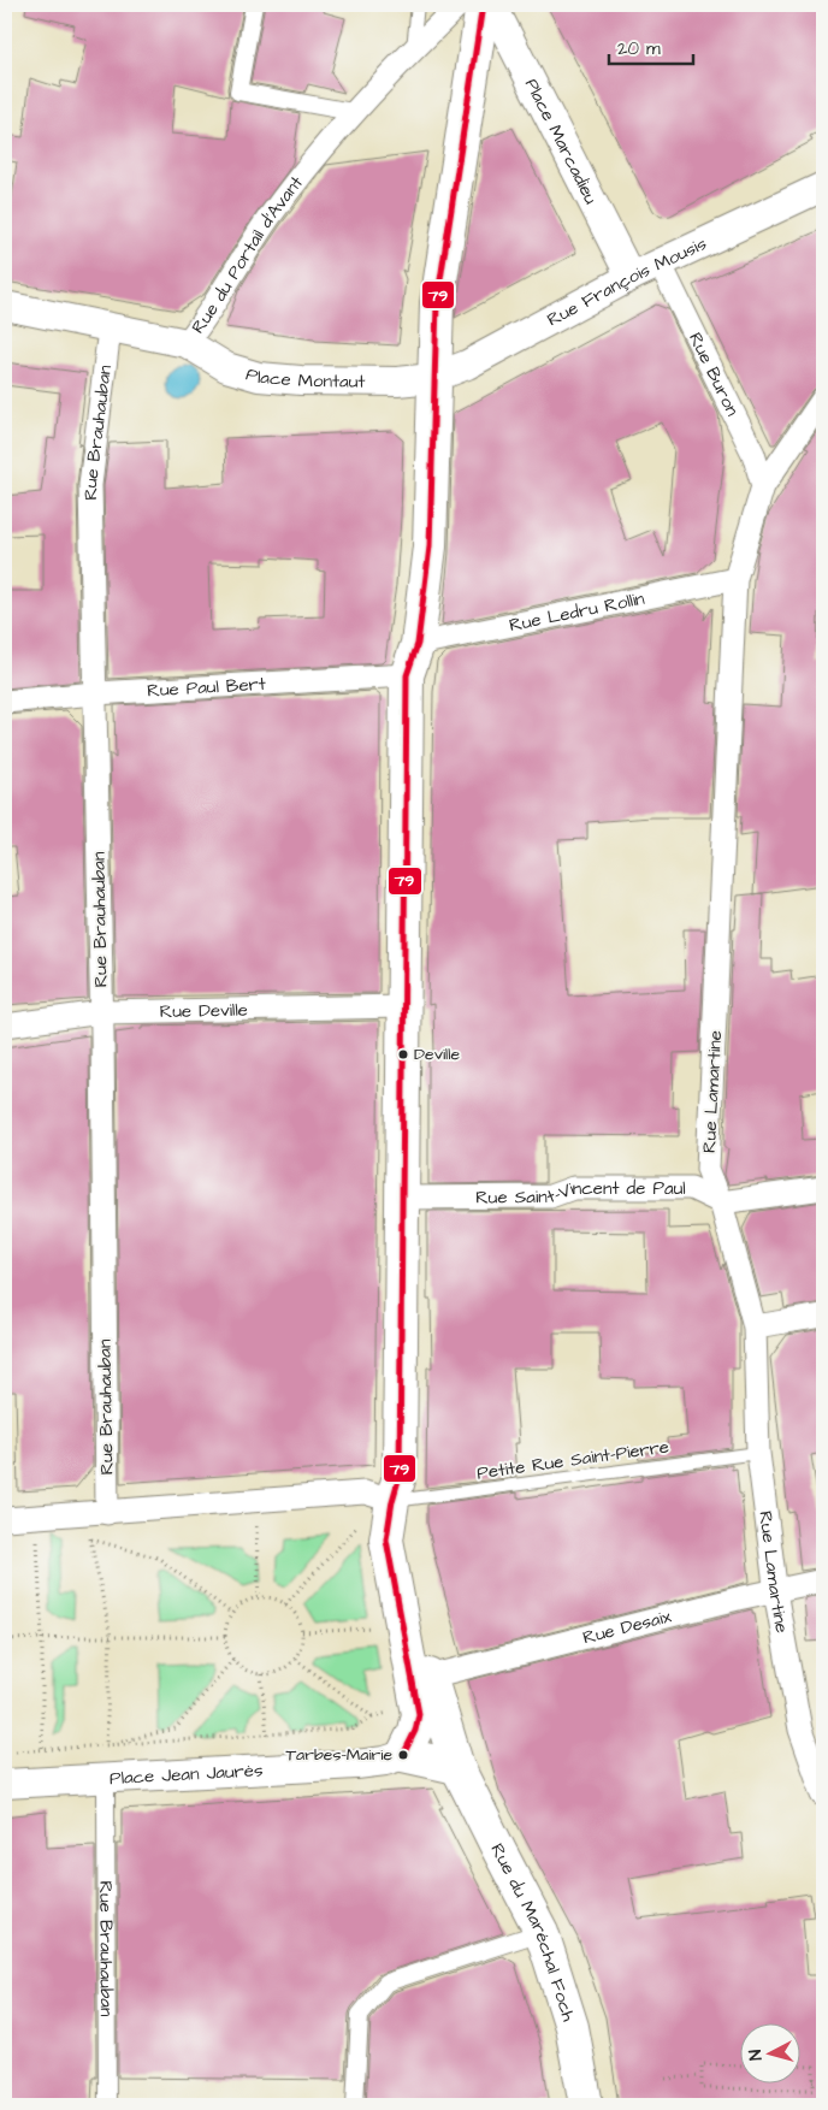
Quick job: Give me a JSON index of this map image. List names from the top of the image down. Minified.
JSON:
{"streets":{"main road":["Rue du Maréchal Foch"],"street":["Place Marcadieu","Rue du Portail d'Avant","Rue François Mousis","Rue Buron","Place Montaut","Rue Brauhauban","Rue Ledru Rollin","Rue Paul Bert","Rue Deville","Rue Lamartine","Rue Saint-Vincent de Paul","Rue Desaix","Place Jean Jaurès"],"lane":["Petite Rue Saint-Pierre"]},"crossings":[["Place Marcadieu","Rue François Mousis"],["Rue du Portail d'Avant","Place Montaut"],["Rue du Portail d'Avant","Rue Brauhauban"],["Rue François Mousis","Rue Buron"],["Rue François Mousis","Place Montaut"],["Rue Buron","Rue Lamartine"],["Rue Brauhauban","Rue Paul Bert"],["Rue Brauhauban","Rue Deville"],["Rue Ledru Rollin","Rue Lamartine"],["Rue Lamartine","Rue Saint-Vincent de Paul"],["Rue Lamartine","Petite Rue Saint-Pierre"],["Rue Lamartine","Rue Desaix"],["Petite Rue Saint-Pierre","Rue du Maréchal Foch"],["Rue Desaix","Rue du Maréchal Foch"]],"places":["Deville","Tarbes-Mairie"],"lines":["transit line 79"],"scale_bar":"20 m","north":"left"}
